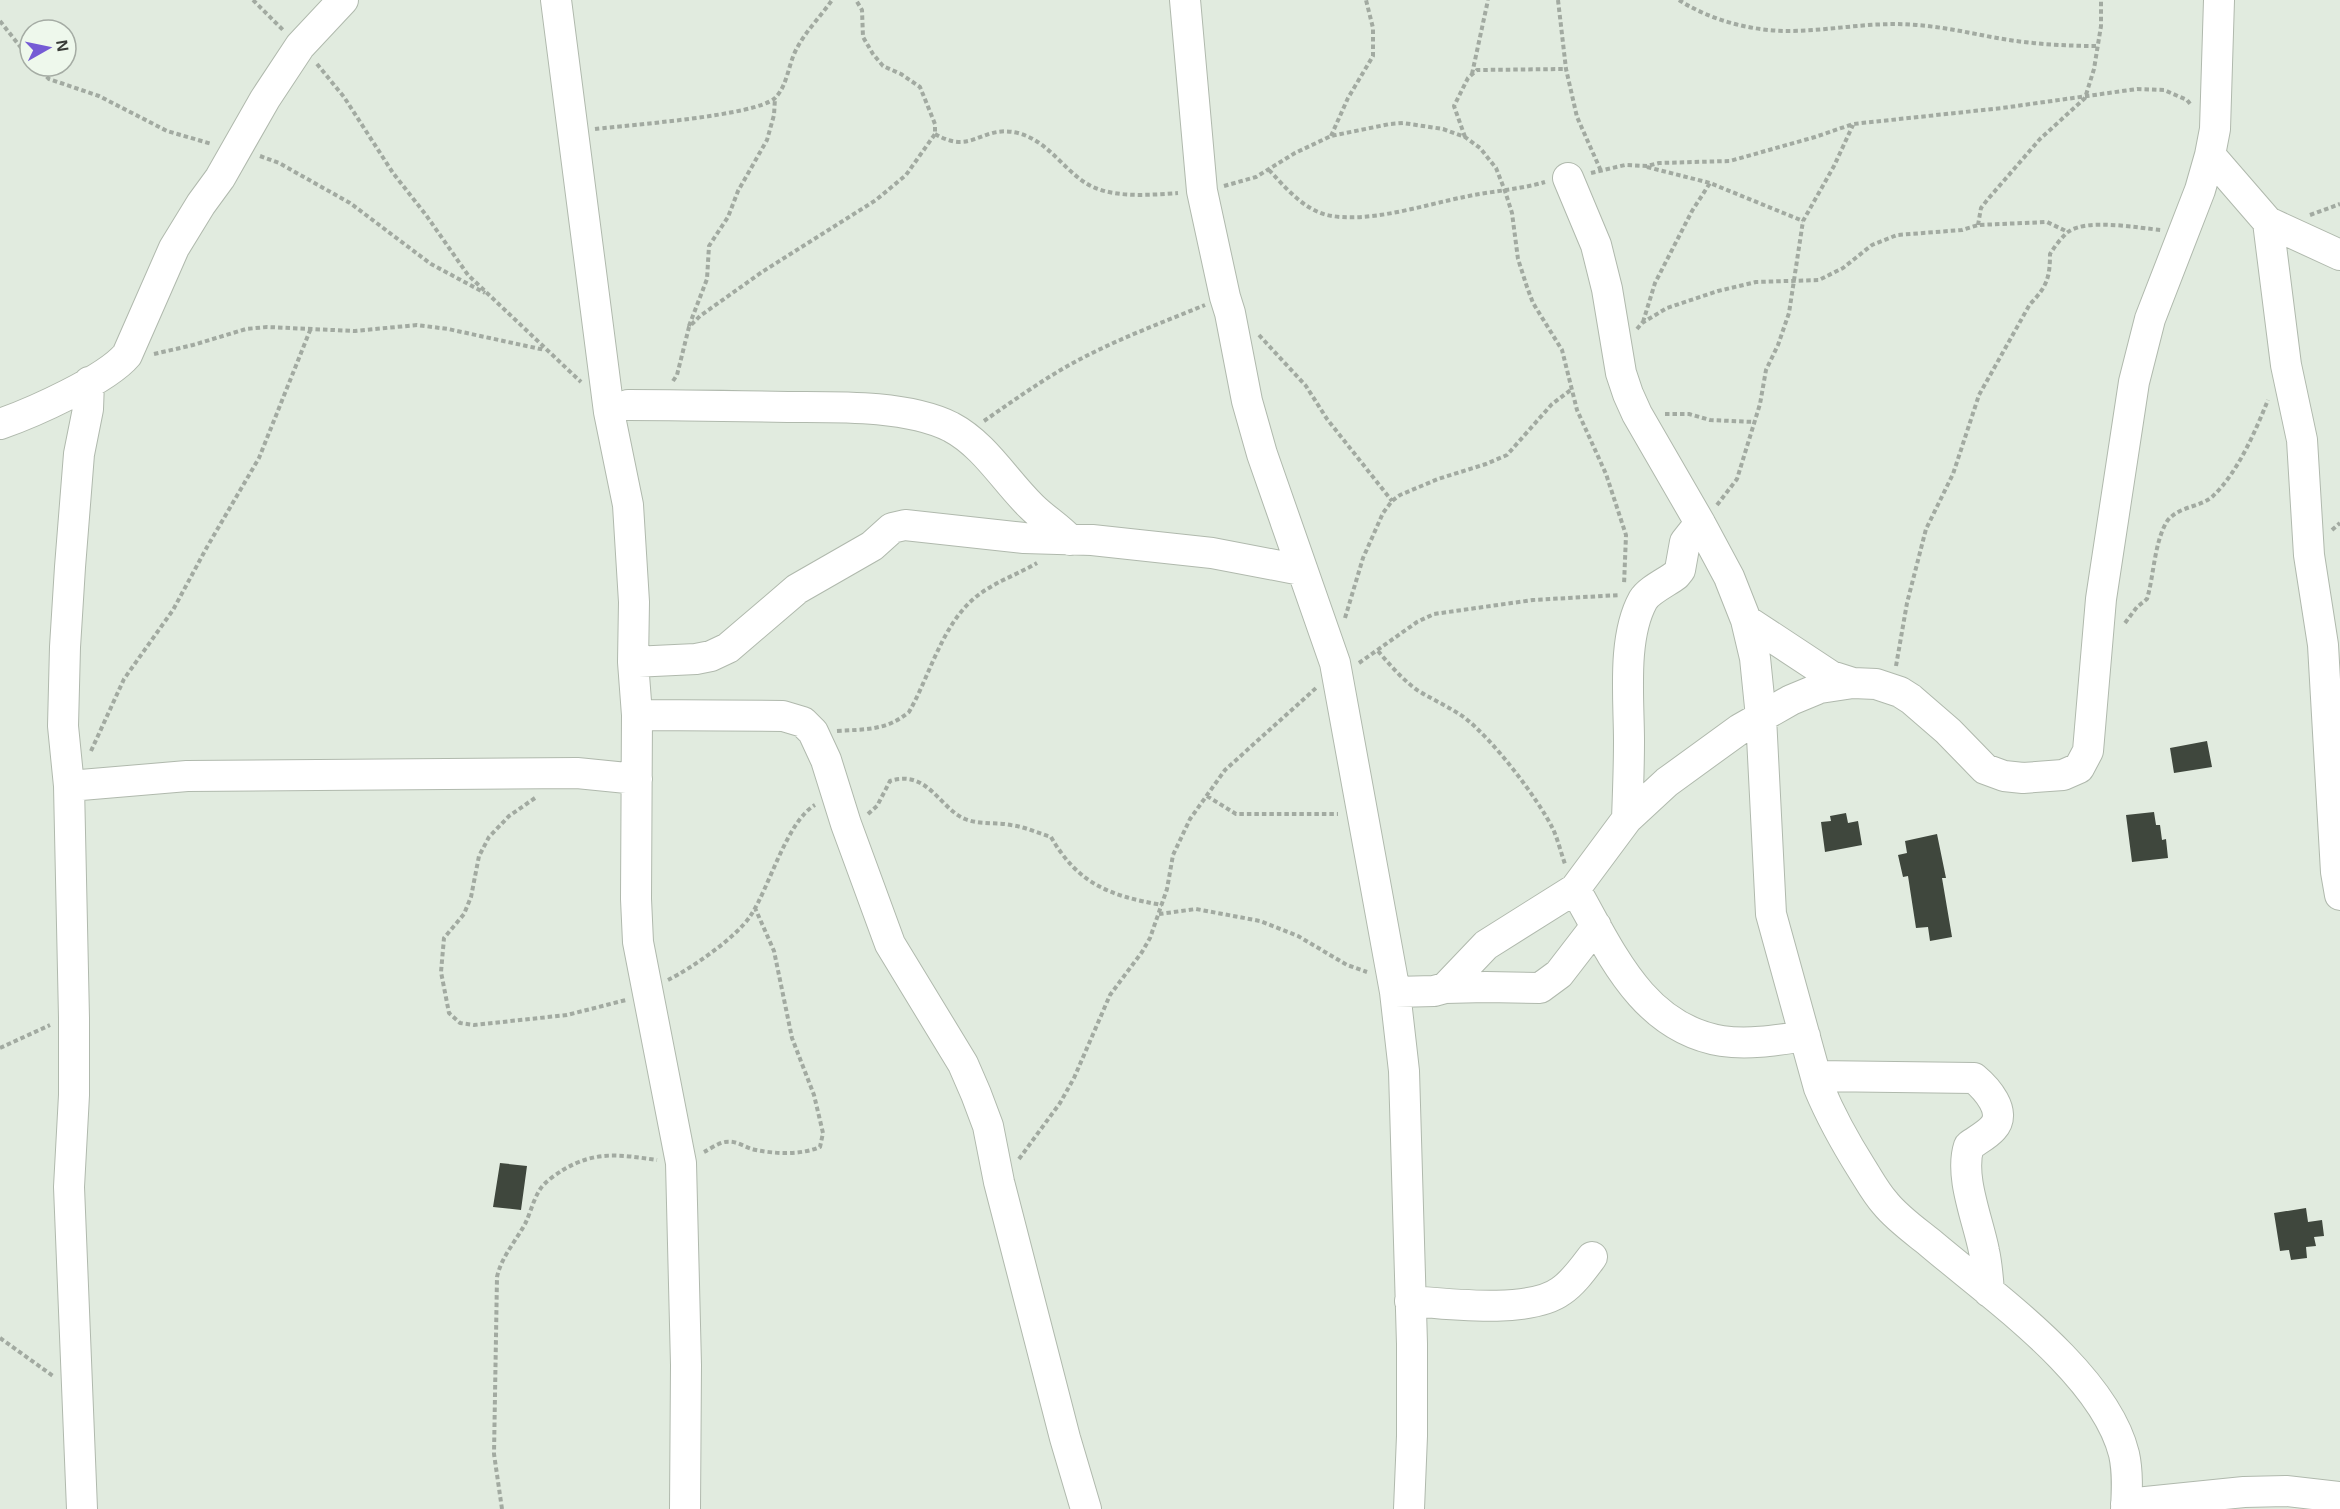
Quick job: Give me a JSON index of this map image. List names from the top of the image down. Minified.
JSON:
{"north":"right"}
